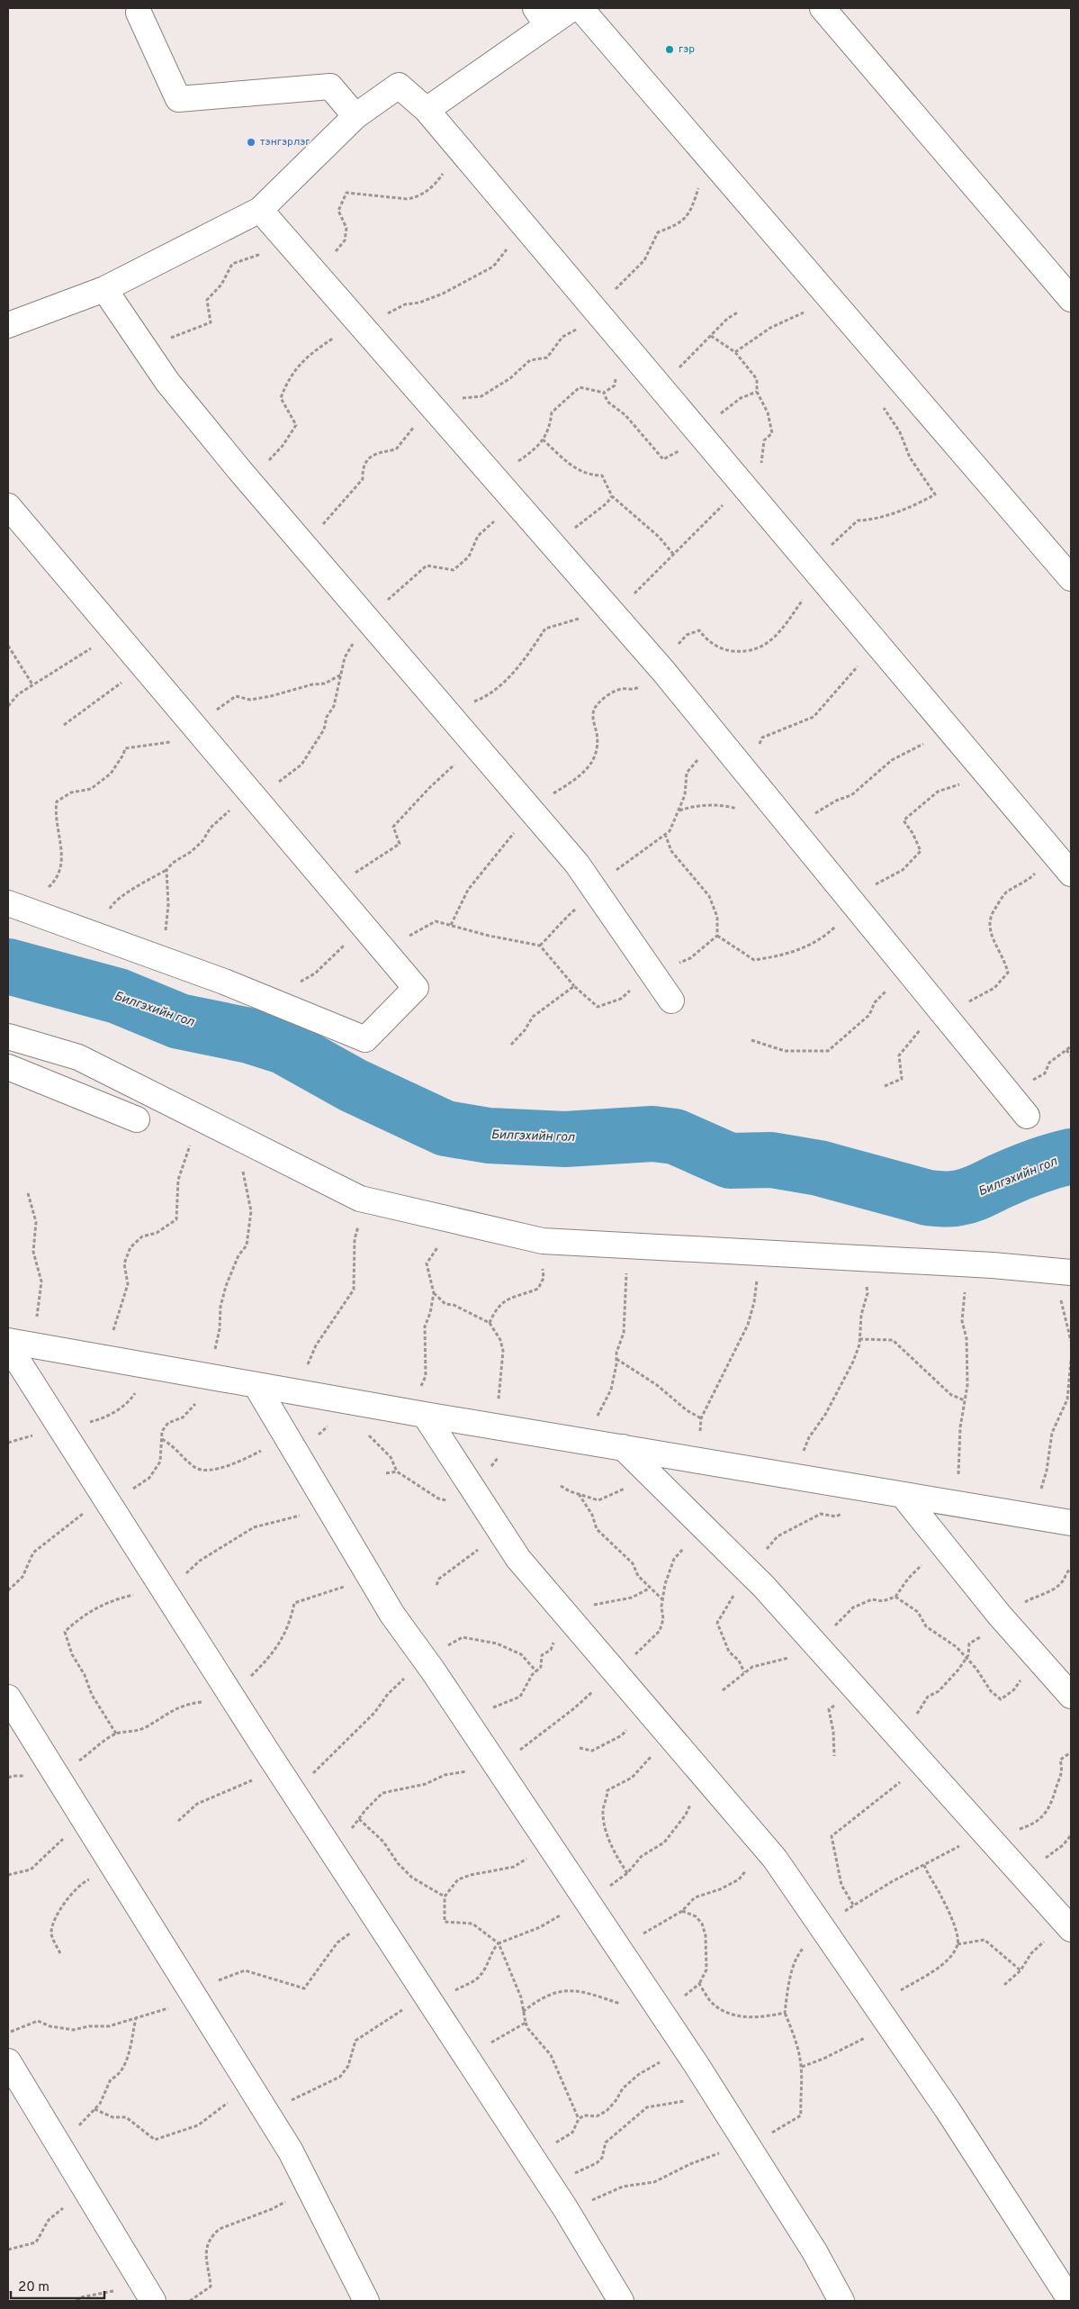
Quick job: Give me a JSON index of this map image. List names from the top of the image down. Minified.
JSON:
{"water":["Билгэхийн гол"],"places":["гэр","тэнгэрлэг"],"scale_bar":"20 m"}
